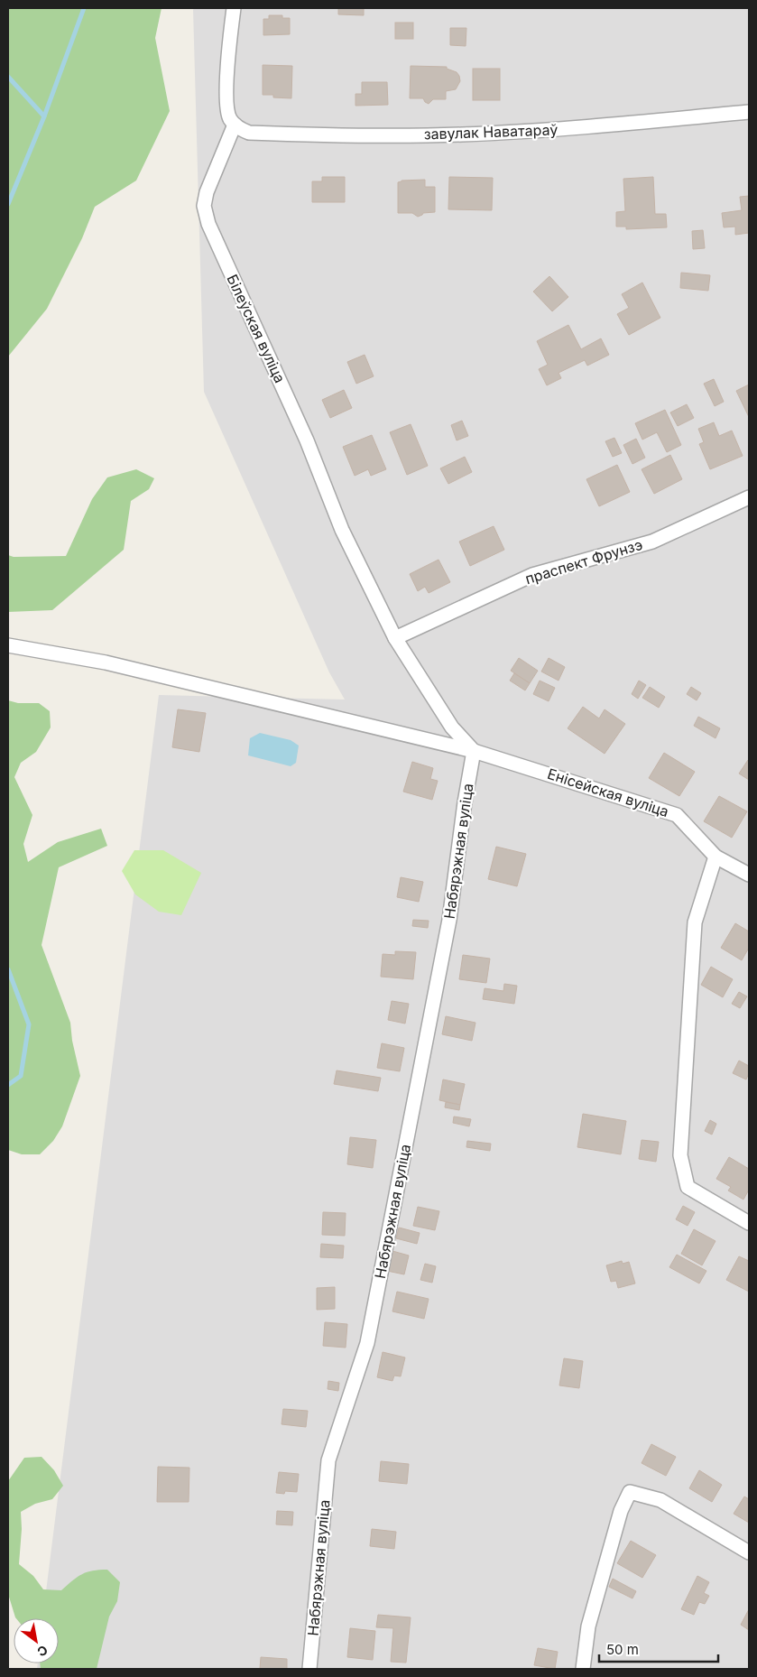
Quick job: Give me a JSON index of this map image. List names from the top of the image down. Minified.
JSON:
{"streets":{"street":["завулак Наватараў","Білеўская вуліца","праспект Фрунзэ","Енісейская вуліца","Набярэжная вуліца"]},"crossings":[["завулак Наватараў","Білеўская вуліца"],["Білеўская вуліца","праспект Фрунзэ"],["Білеўская вуліца","Енісейская вуліца"],["Білеўская вуліца","Набярэжная вуліца"],["Енісейская вуліца","Набярэжная вуліца"]],"scale_bar":"50 m","north":"bottom right"}
